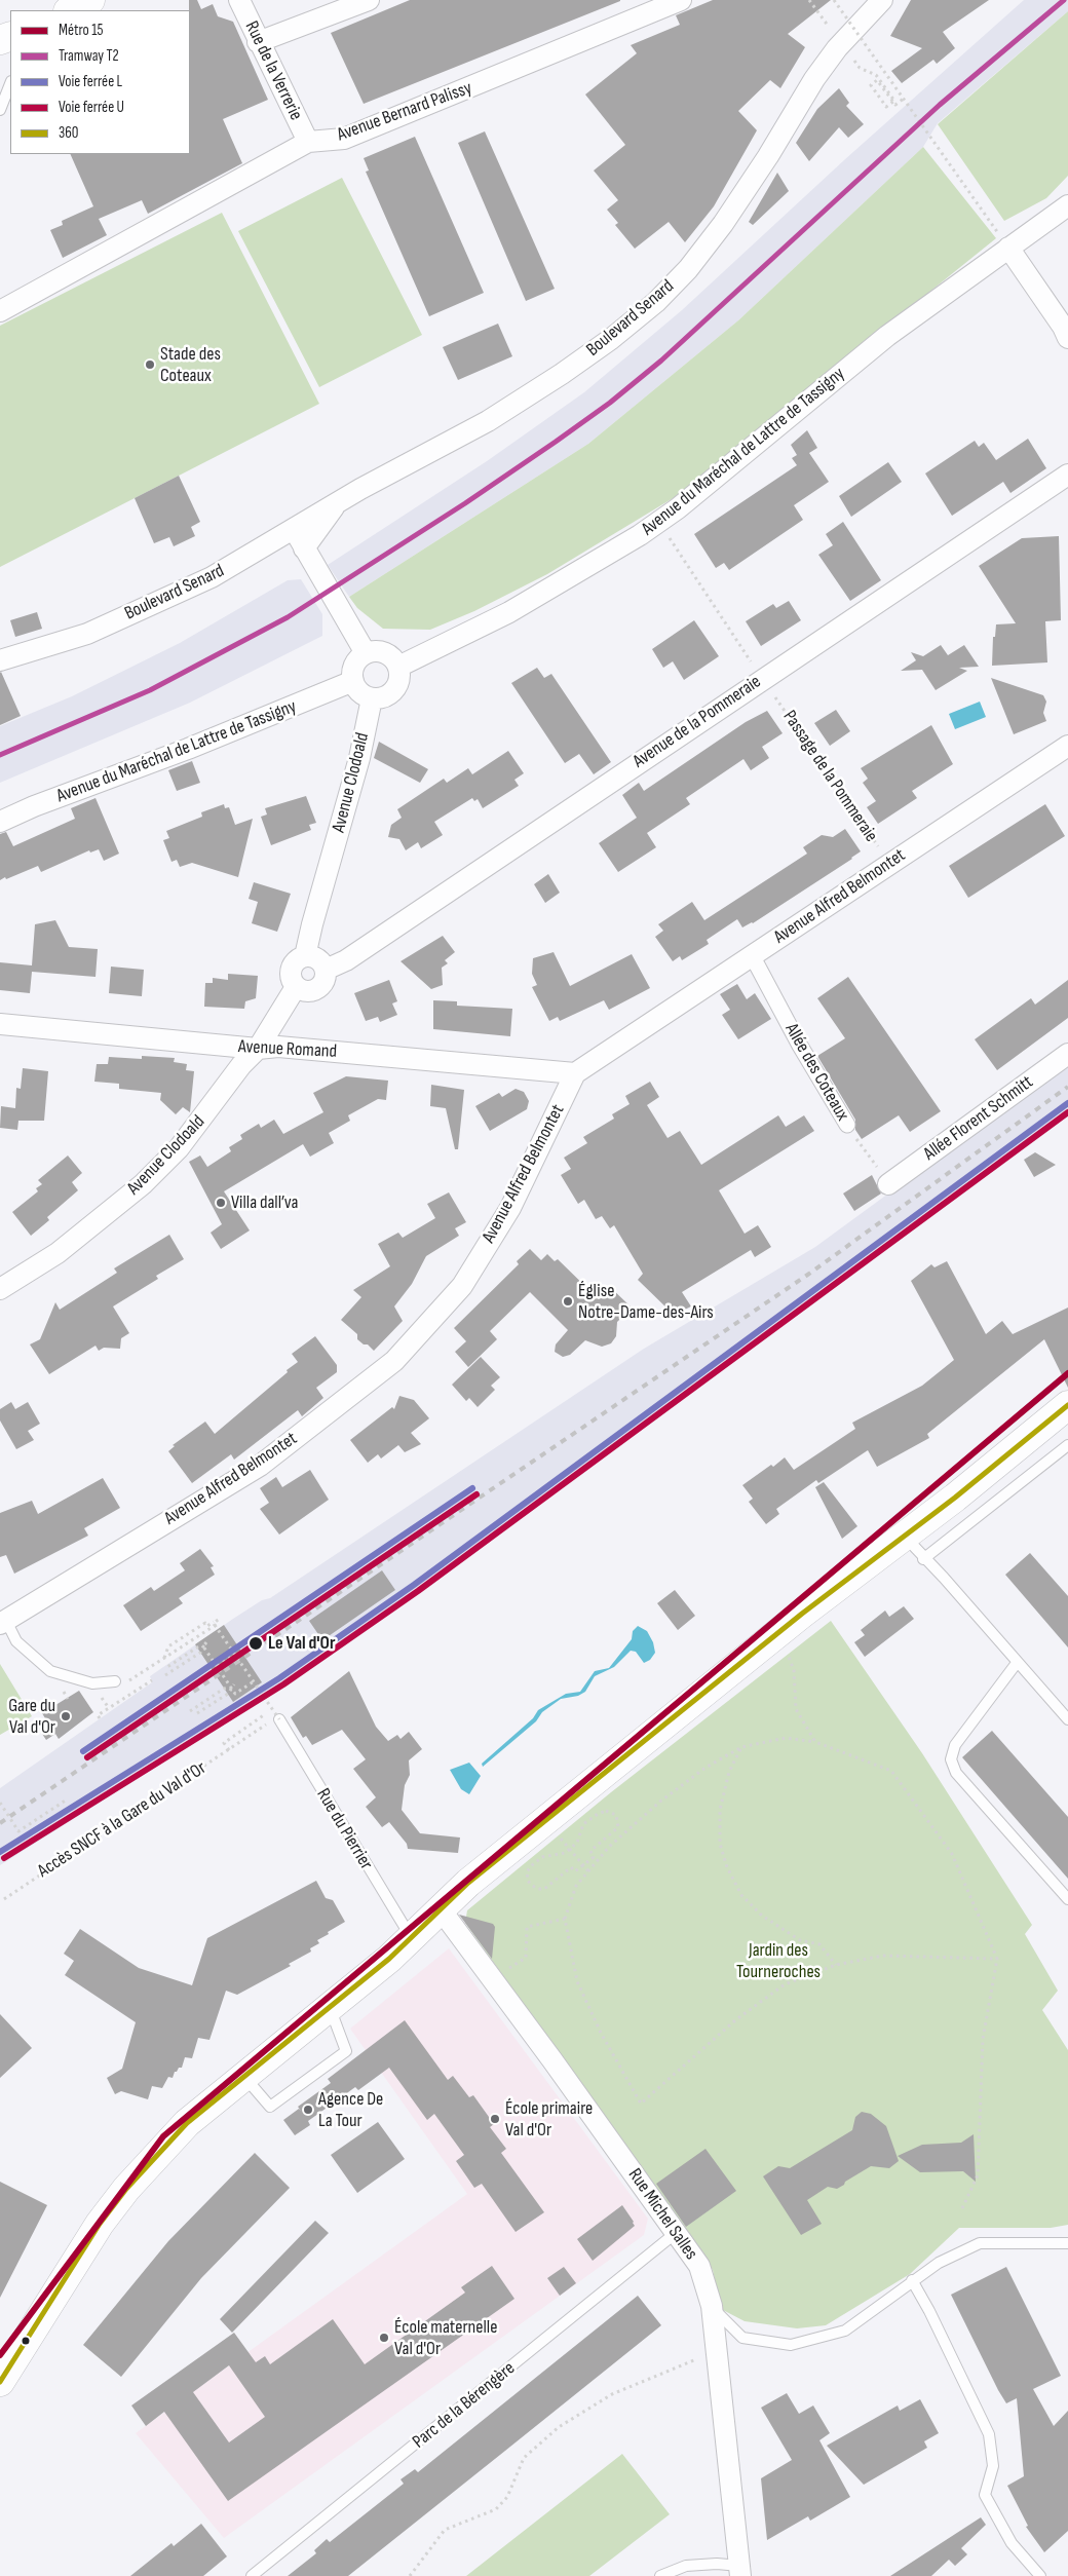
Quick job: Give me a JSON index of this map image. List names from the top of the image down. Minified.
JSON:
{"streets":{"street":["Rue de la Verrerie","Avenue Bernard Palissy","Boulevard Senard","Avenue du Maréchal de Lattre de Tassigny","Avenue de la Pommeraie","Avenue Clodoald","Avenue Alfred Belmontet","Avenue Romand","Allée des Coteaux","Allée Florent Schmitt","Rue Michel Salles"],"lane":["Rue du Pierrier","Parc de la Bérengère"],"path":["Passage de la Pommeraie","Accès SNCF à la Gare du Val d'Or"]},"crossings":[["Rue de la Verrerie","Avenue Bernard Palissy"],["Avenue du Maréchal de Lattre de Tassigny","Avenue Clodoald"],["Avenue de la Pommeraie","Avenue Clodoald"],["Passage de la Pommeraie","Avenue Alfred Belmontet"],["Avenue Clodoald","Avenue Romand"],["Avenue Alfred Belmontet","Avenue Romand"],["Avenue Alfred Belmontet","Allée des Coteaux"],["Allée des Coteaux","Allée Florent Schmitt"],["Accès SNCF à la Gare du Val d'Or","Rue du Pierrier"],["Rue Michel Salles","Parc de la Bérengère"]],"parks":["Jardin des Tourneroches"],"places":["Stade des Coteaux","Villa dall’va","Église Notre-Dame-des-Airs","Le Val d'Or","Gare du Val d'Or","Agence De La Tour","École primaire Val d'Or","École maternelle Val d'Or"],"lines":["tram line T2","rail line L","rail line U","metro line 15","transit line 360"],"legend":["Métro 15","Tramway T2","Voie ferrée L","Voie ferrée U","360"]}
